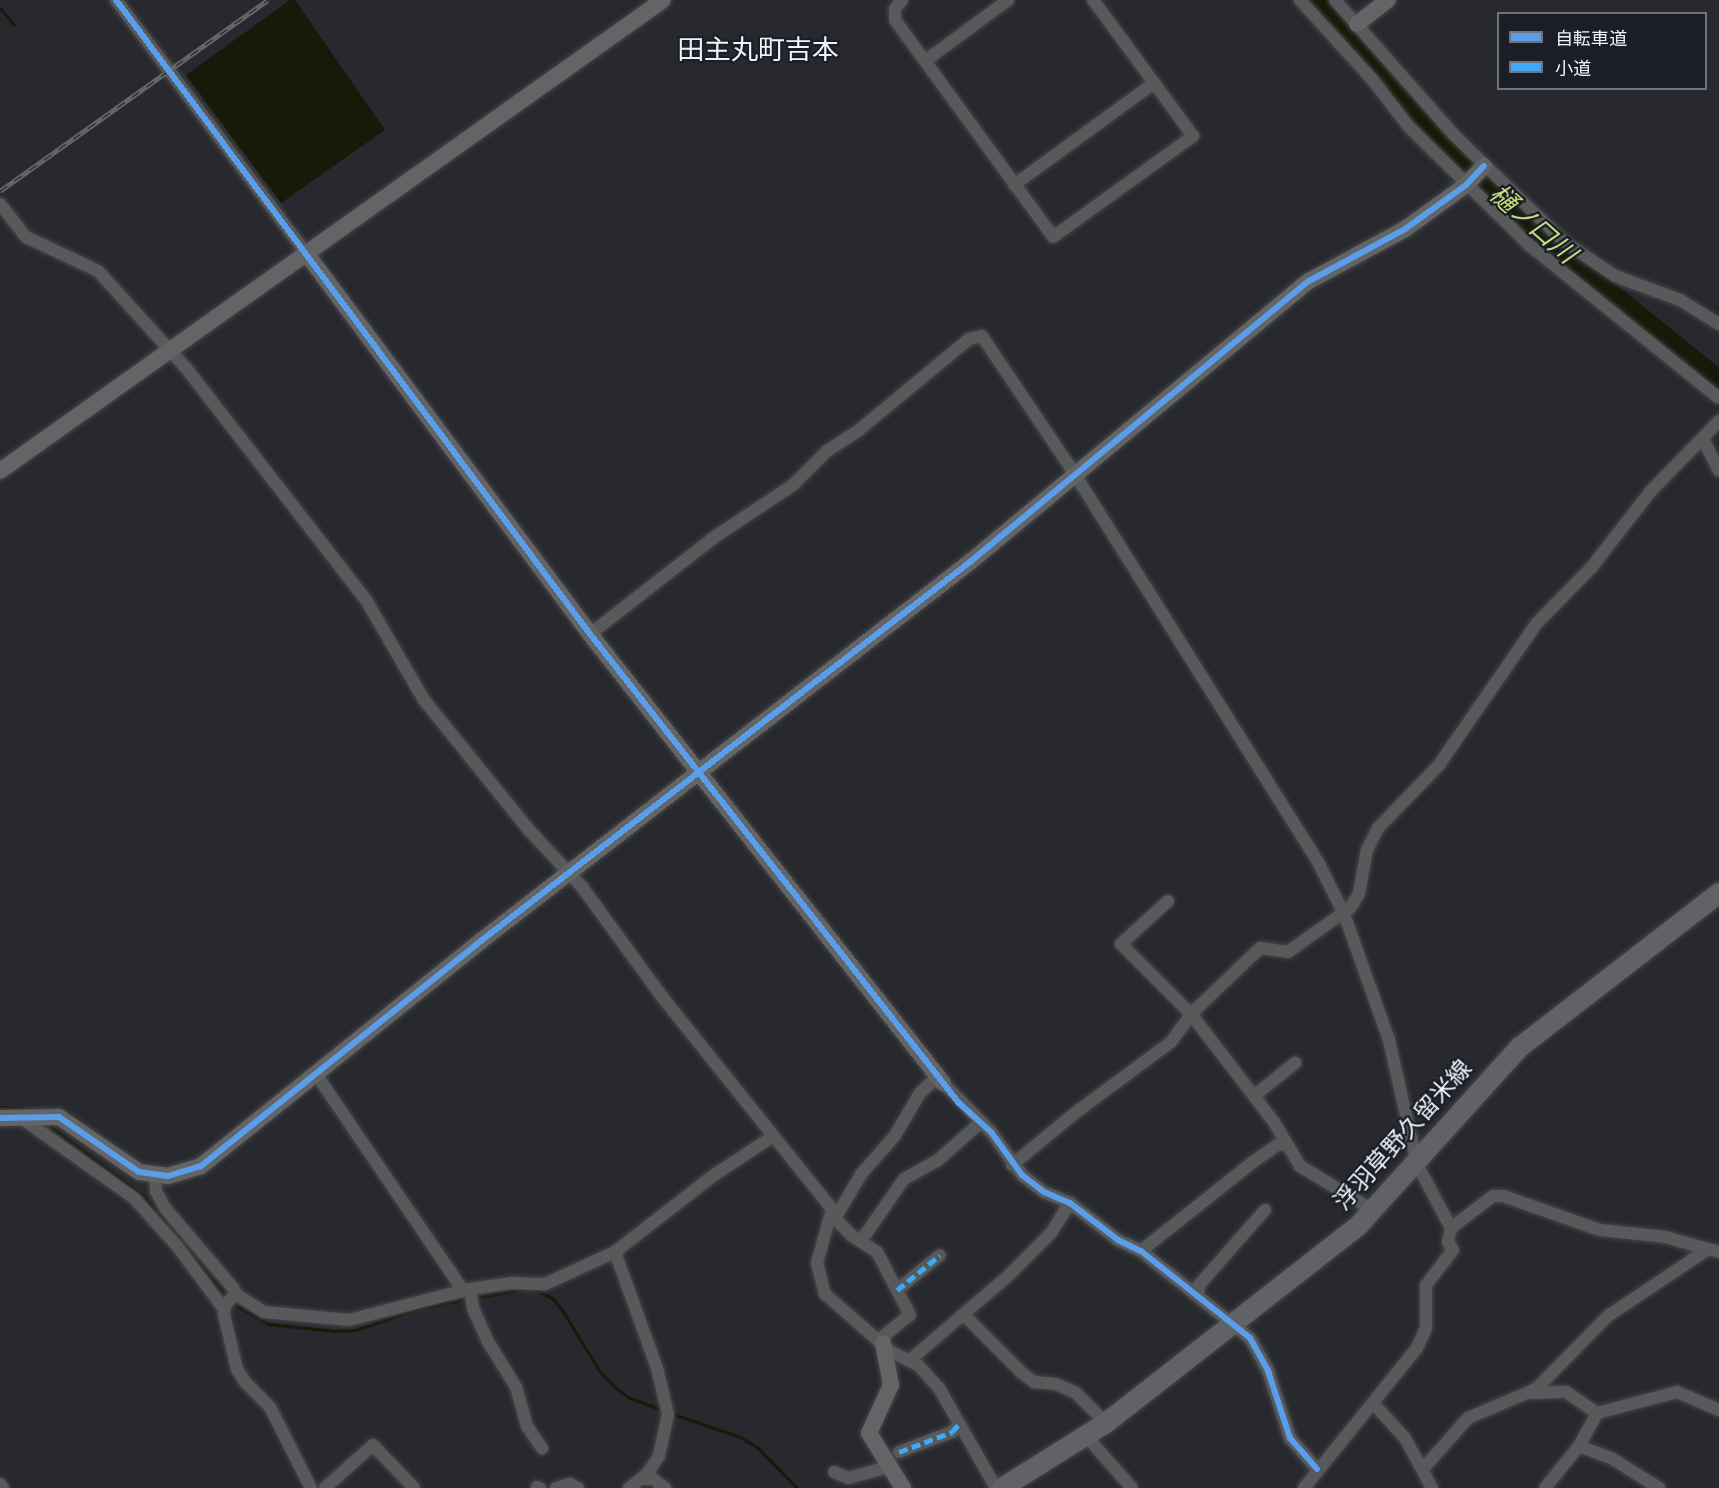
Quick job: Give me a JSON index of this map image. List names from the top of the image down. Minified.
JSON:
{"streets":{"main road":["浮羽草野久留米線"]},"districts":["田主丸町吉本"],"water":["樋ノ口川"],"legend":["自転車道","小道"]}
